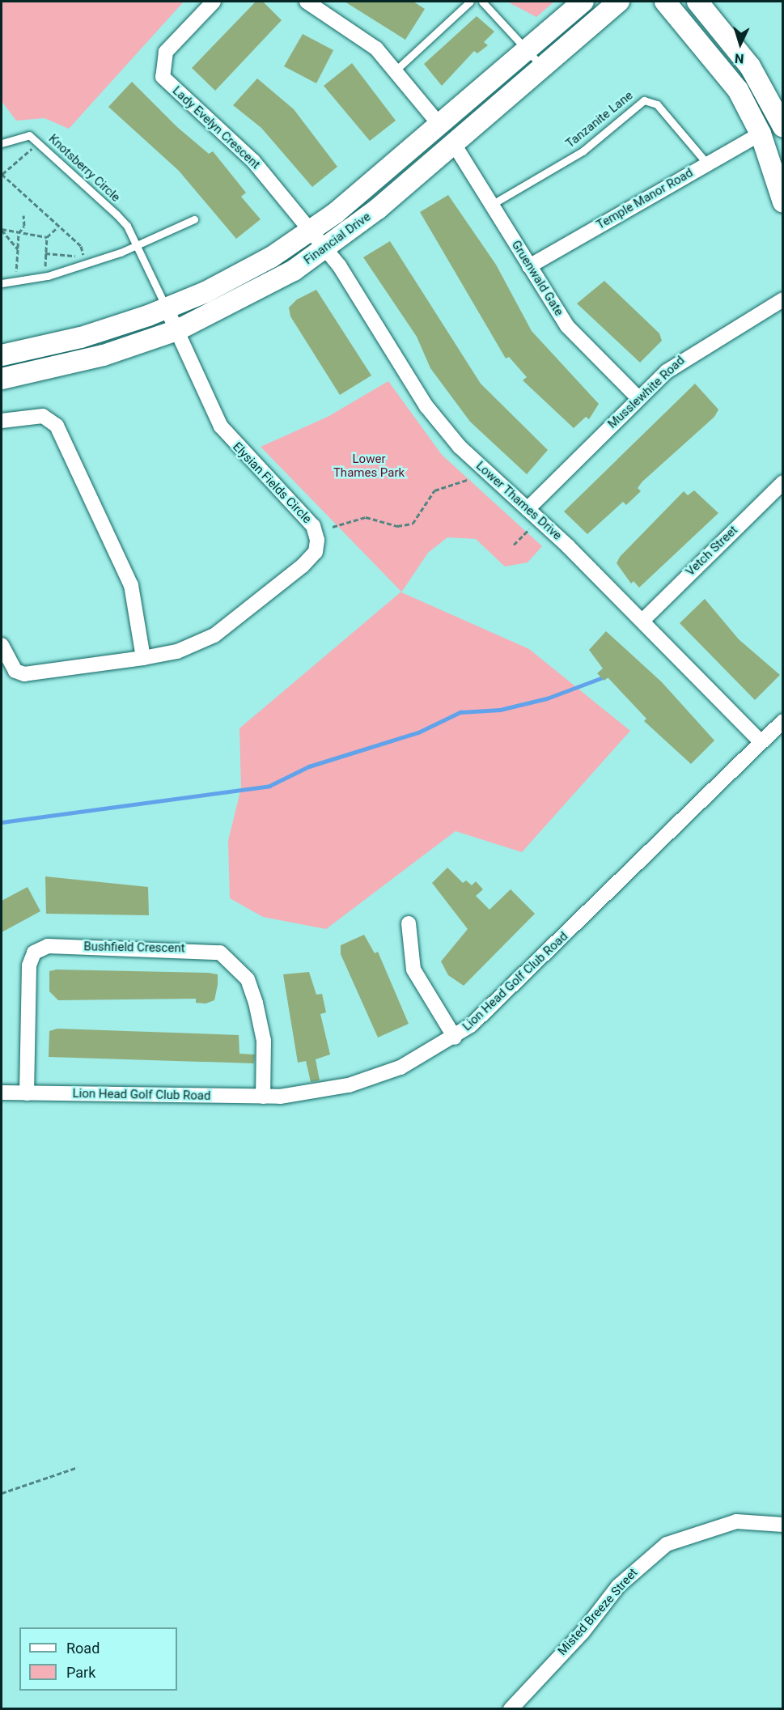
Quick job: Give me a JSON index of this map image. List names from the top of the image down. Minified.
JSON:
{"streets":{"street":["Lady Evelyn Crescent","Temple Manor Road","Financial Drive","Gruenwald Gate","Musslewhite Road","Elysian Fields Circle","Lower Thames Drive","Vetch Street","Bushfield Crescent","Lion Head Golf Club Road","Misted Breeze Street"],"lane":["Tanzanite Lane","Knotsberry Circle"]},"crossings":[["Tanzanite Lane","Temple Manor Road"],["Tanzanite Lane","Gruenwald Gate"],["Lady Evelyn Crescent","Financial Drive"],["Lady Evelyn Crescent","Lower Thames Drive"],["Knotsberry Circle","Financial Drive"],["Knotsberry Circle","Elysian Fields Circle"],["Temple Manor Road","Gruenwald Gate"],["Financial Drive","Gruenwald Gate"],["Financial Drive","Elysian Fields Circle"],["Financial Drive","Lower Thames Drive"],["Gruenwald Gate","Musslewhite Road"],["Musslewhite Road","Lower Thames Drive"],["Lower Thames Drive","Vetch Street"],["Lower Thames Drive","Lion Head Golf Club Road"],["Bushfield Crescent","Lion Head Golf Club Road"]],"parks":["Lower Thames Park"],"legend":["Road","Park"],"north":"bottom"}
